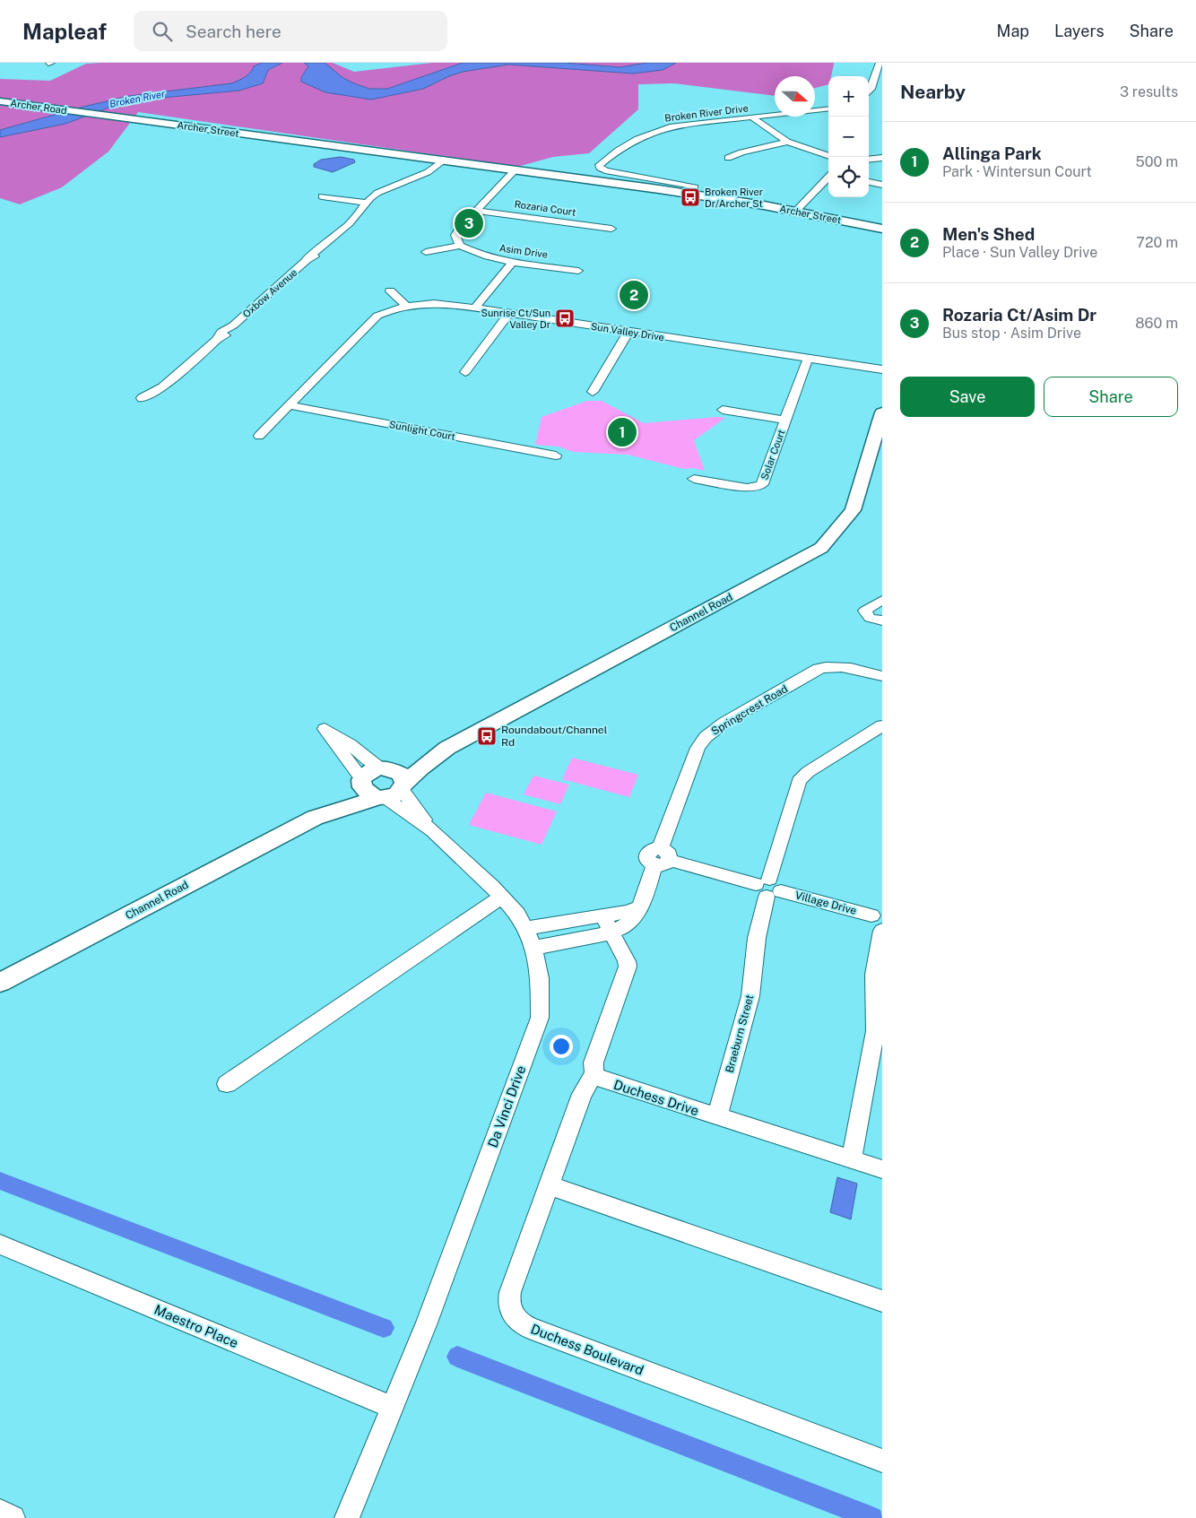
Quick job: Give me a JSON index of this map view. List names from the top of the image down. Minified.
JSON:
{"streets":{"main road":["Archer Road","Archer Street"],"street":["Broken River Drive","Rozaria Court","Asim Drive","Oxbow Avenue","Sun Valley Drive","Sunlight Court","Solar Court","Channel Road","Springcrest Road","Village Drive","Braeburn Street","Duchess Drive","Da Vinci Drive","Maestro Place","Duchess Boulevard"]},"crossings":[["Archer Road","Archer Street"],["Broken River Drive","Archer Street"],["Archer Street","Oxbow Avenue"],["Sun Valley Drive","Sunlight Court"],["Sun Valley Drive","Solar Court"],["Channel Road","Da Vinci Drive"],["Springcrest Road","Village Drive"],["Springcrest Road","Da Vinci Drive"],["Village Drive","Braeburn Street"],["Braeburn Street","Duchess Drive"],["Duchess Drive","Duchess Boulevard"],["Da Vinci Drive","Maestro Place"]],"water":["Broken River"],"places":{"bus stop":["Broken River Dr/Archer St","Sunrise Ct/Sun Valley Dr","Roundabout/Channel Rd"]},"north":"right","page":{"header":"Mapleaf","search":"Search here","nav":["Map","Layers","Share"],"heading":["Nearby","3 results"],"map_buttons":["+","−"],"list":[{"mark":"1","name":"Allinga Park","note":"Park · Wintersun Court","value":"500 m"},{"mark":"2","name":"Men's Shed","note":"Place · Sun Valley Drive","value":"720 m"},{"mark":"3","name":"Rozaria Ct/Asim Dr","note":"Bus stop · Asim Drive","value":"860 m"}],"pins":["3","2","1"],"buttons":["Save","Share"]}}
